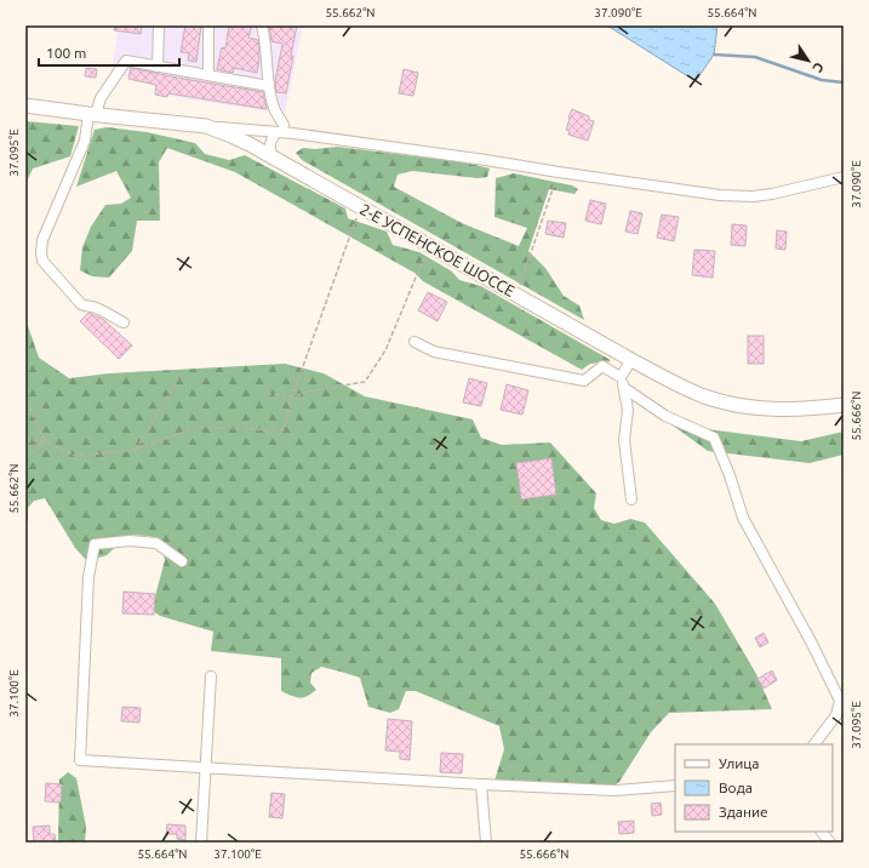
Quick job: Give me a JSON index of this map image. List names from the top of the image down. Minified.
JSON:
{"streets":{"main road":["2-Е УСПЕНСКОЕ ШОССЕ"]},"legend":["Улица","Вода","Здание"],"scale_bar":"100 m","north":"bottom right","coordinates":["55.662°N","37.090°E","55.664°N","37.095°E","55.666°N","37.100°E"]}
